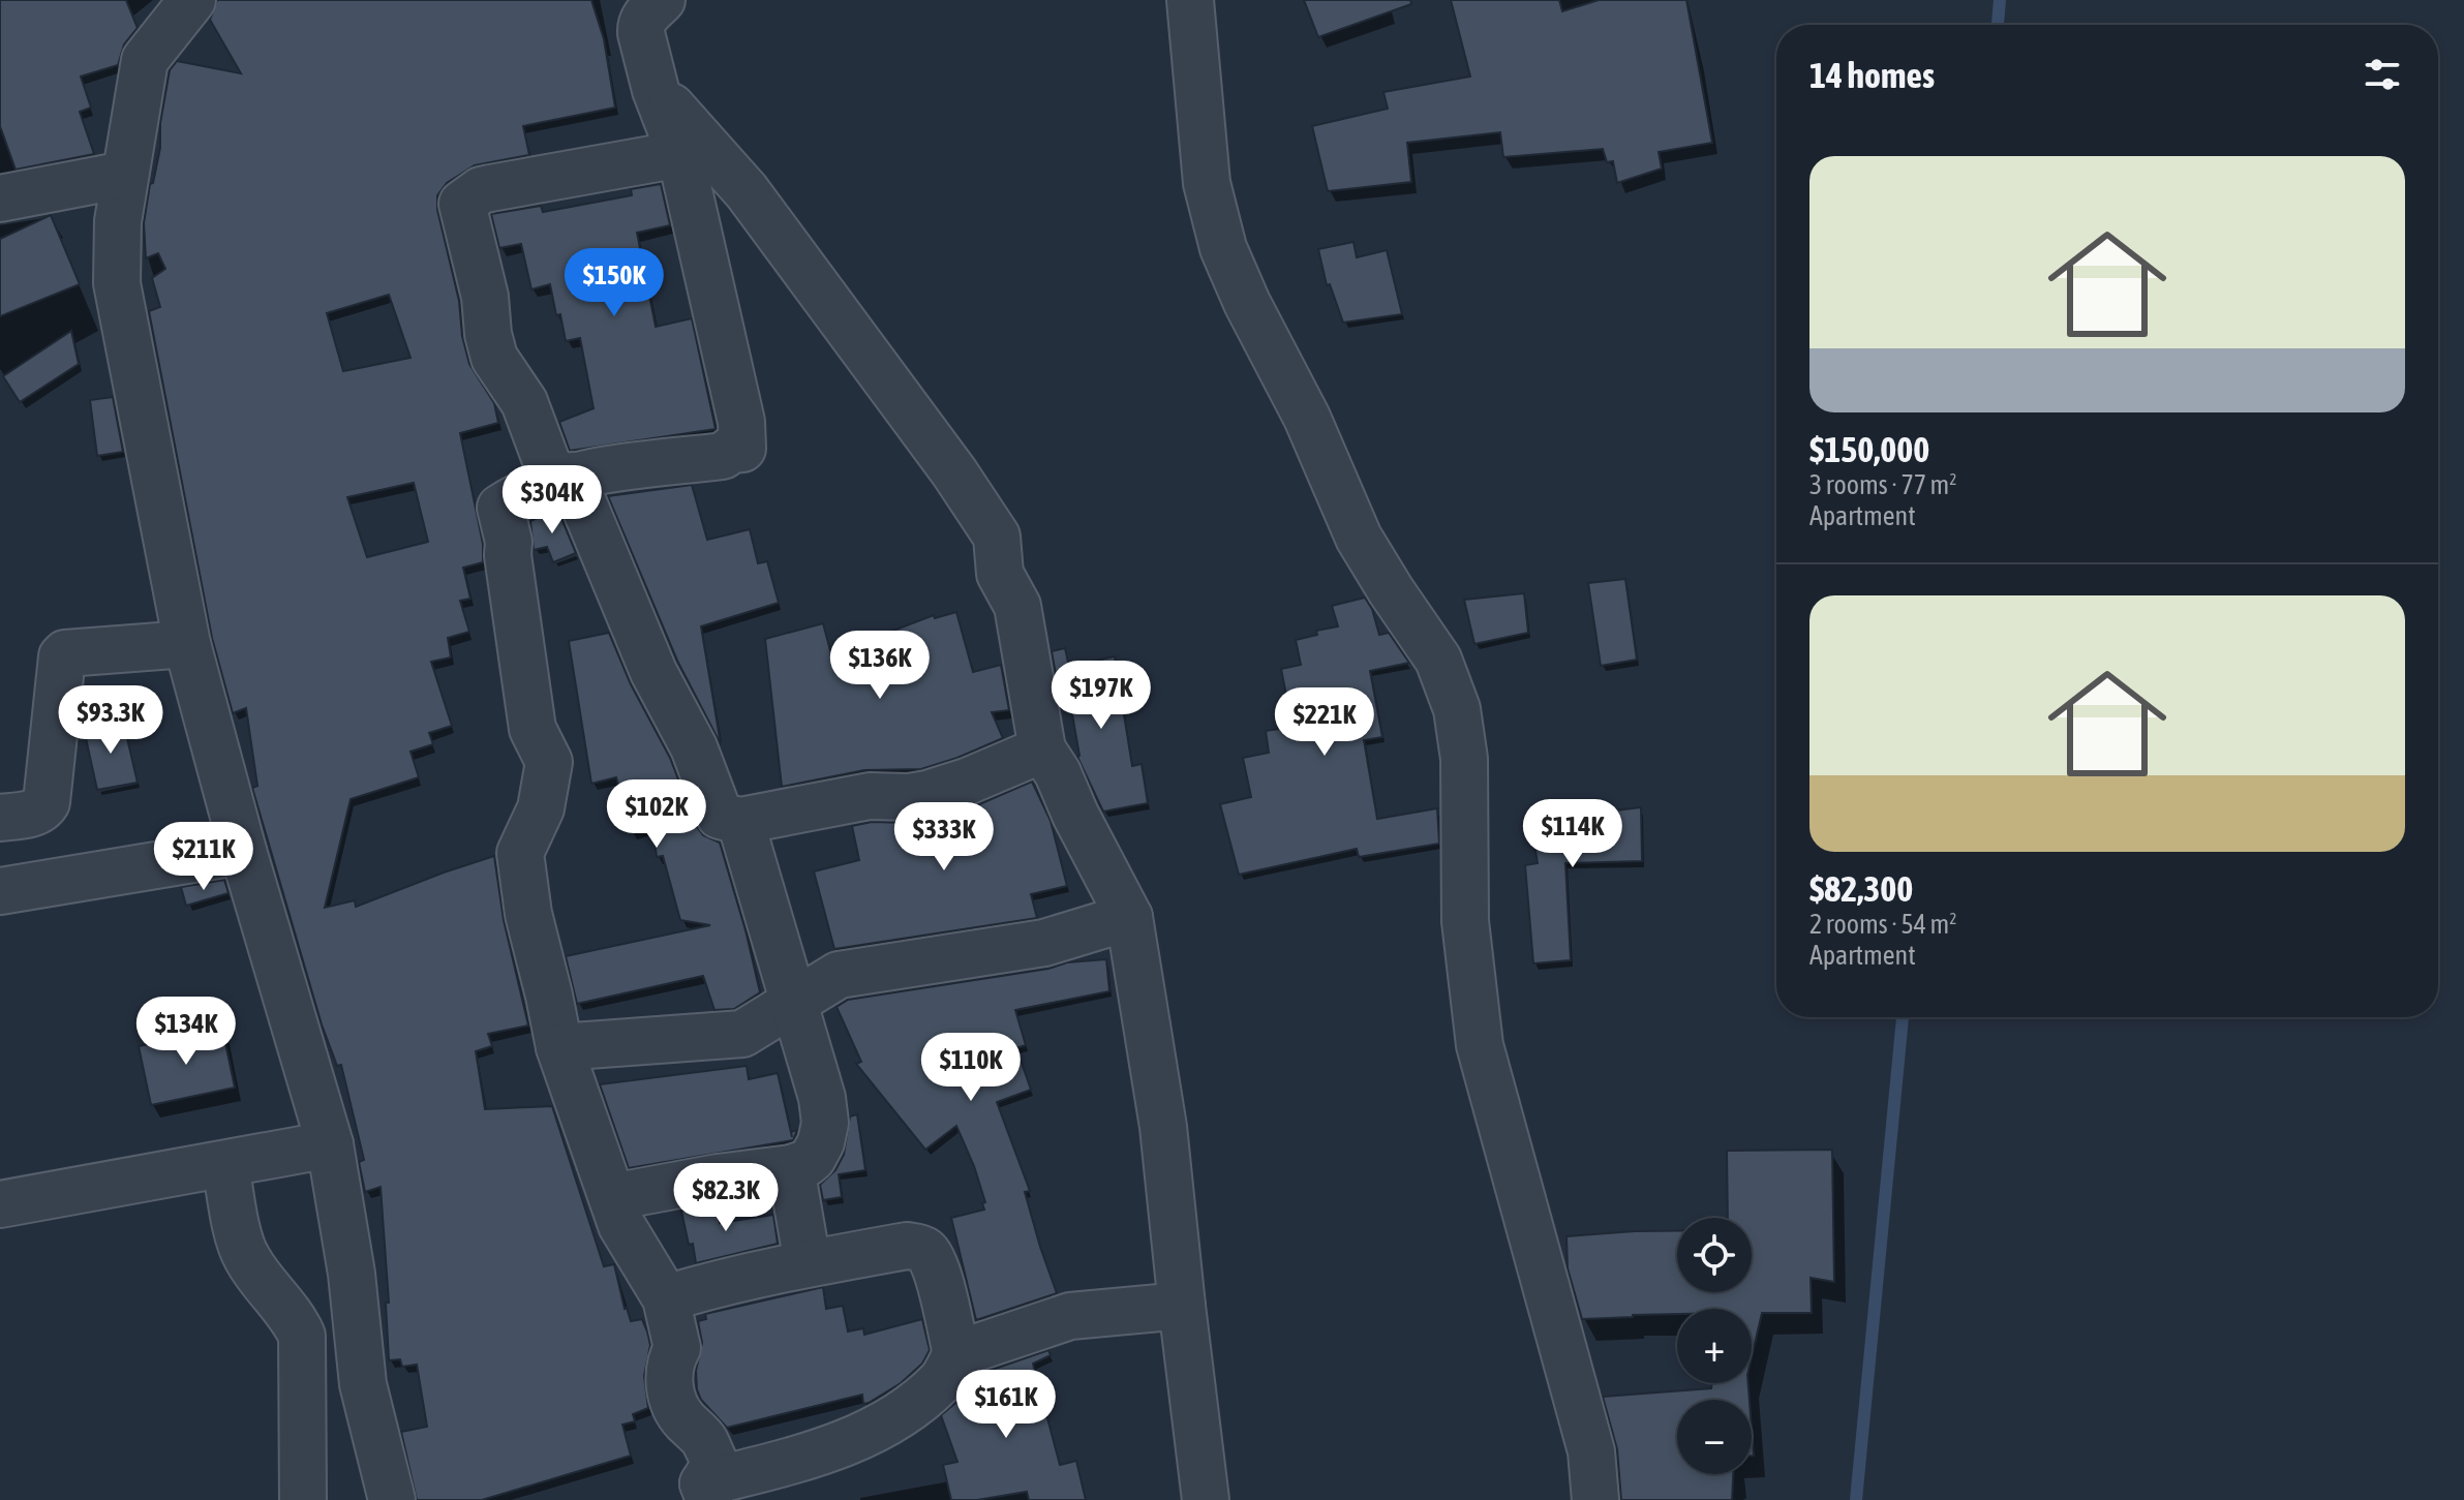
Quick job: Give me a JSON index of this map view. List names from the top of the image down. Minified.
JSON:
{"page":{"heading":"14 homes","list":[{"name":"$150,000","note":"3 rooms · 77 m² · Apartment"},{"name":"$82,300","note":"2 rooms · 54 m² · Apartment"}],"price":["$150K","$304K","$136K","$197K","$93.3K","$221K","$102K","$114K","$333K","$211K","$134K","$110K","$82.3K","$161K"],"map_buttons":["+","−"]}}
